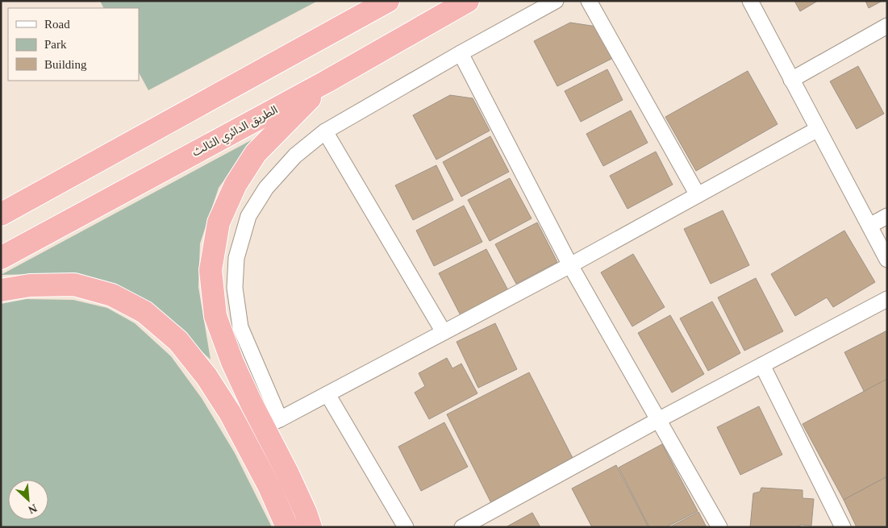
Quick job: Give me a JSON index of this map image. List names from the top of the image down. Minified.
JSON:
{"streets":{"highway":["الطريق الدائري الثالث"]},"legend":["Road","Park","Building"],"north":"bottom right"}
